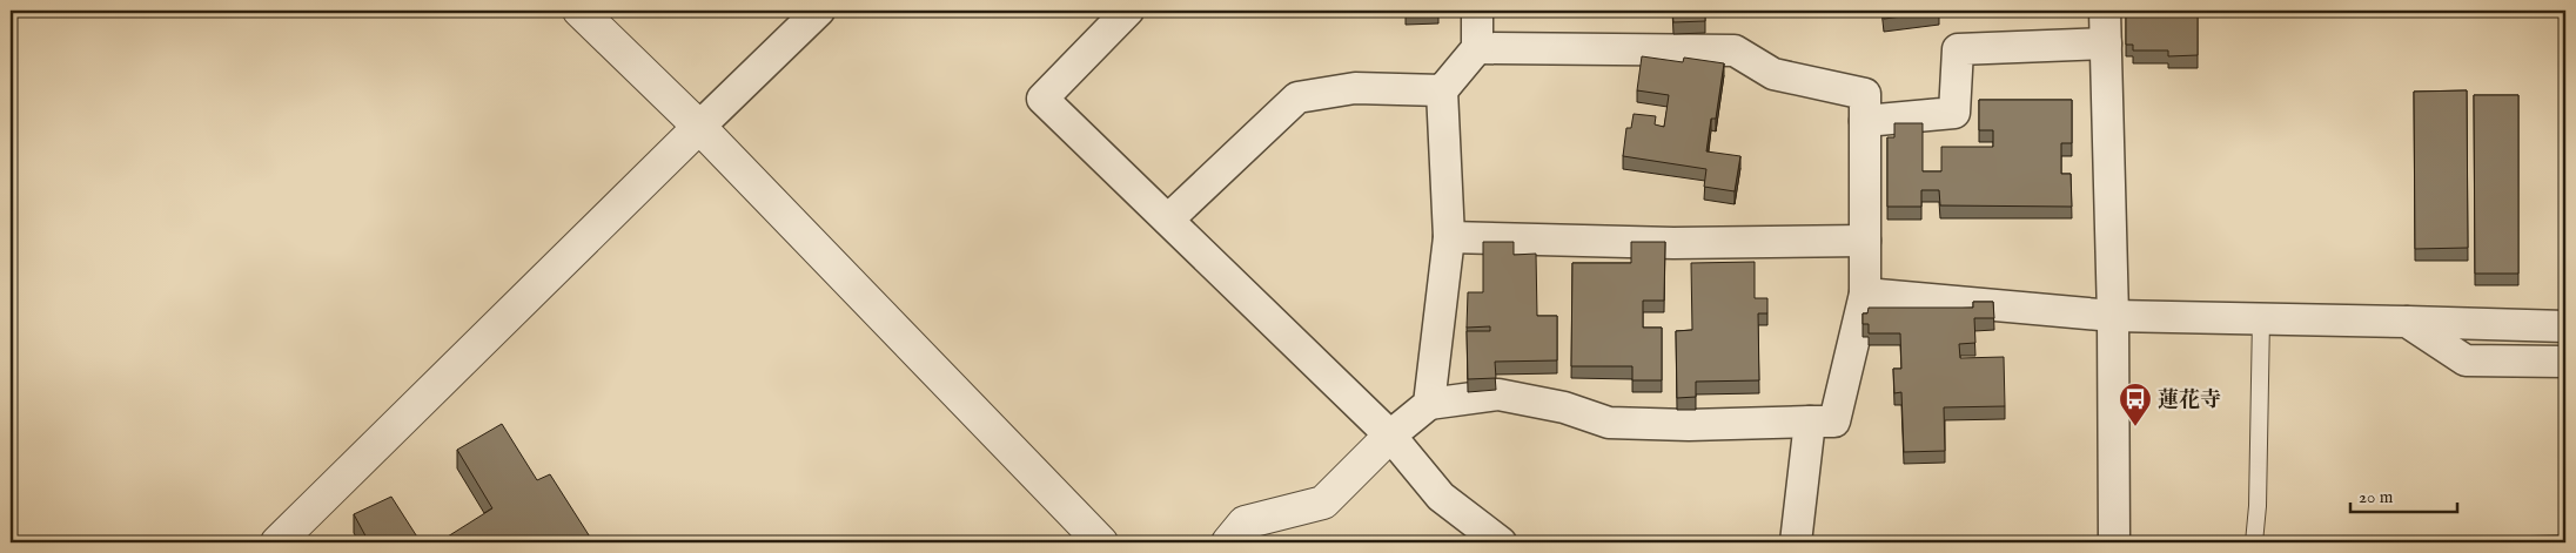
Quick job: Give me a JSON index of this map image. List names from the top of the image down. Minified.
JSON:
{"places":{"bus stop":["蓮花寺"]},"scale_bar":"20 m"}
